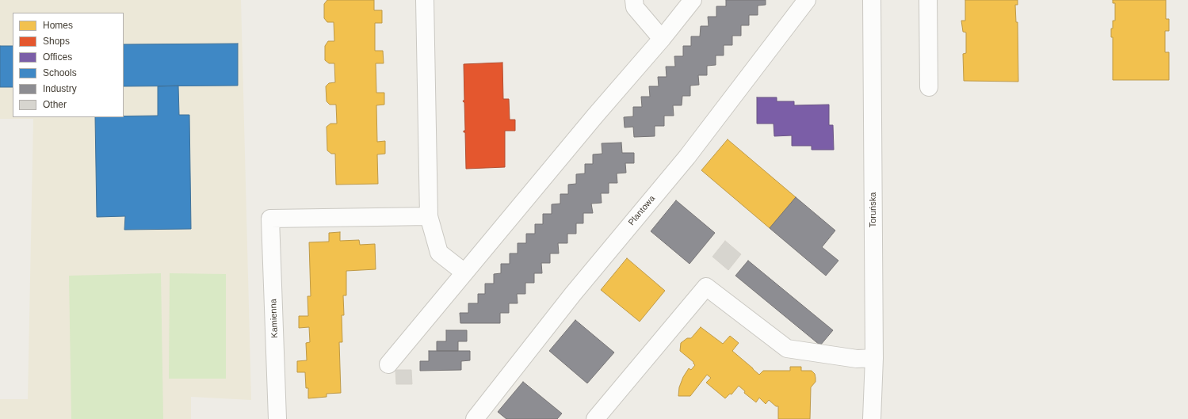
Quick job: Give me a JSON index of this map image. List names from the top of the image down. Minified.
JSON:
{"streets":{"street":["Toruńska","Plantowa","Kamienna"]},"legend":["Homes","Shops","Offices","Schools","Industry","Other"]}
